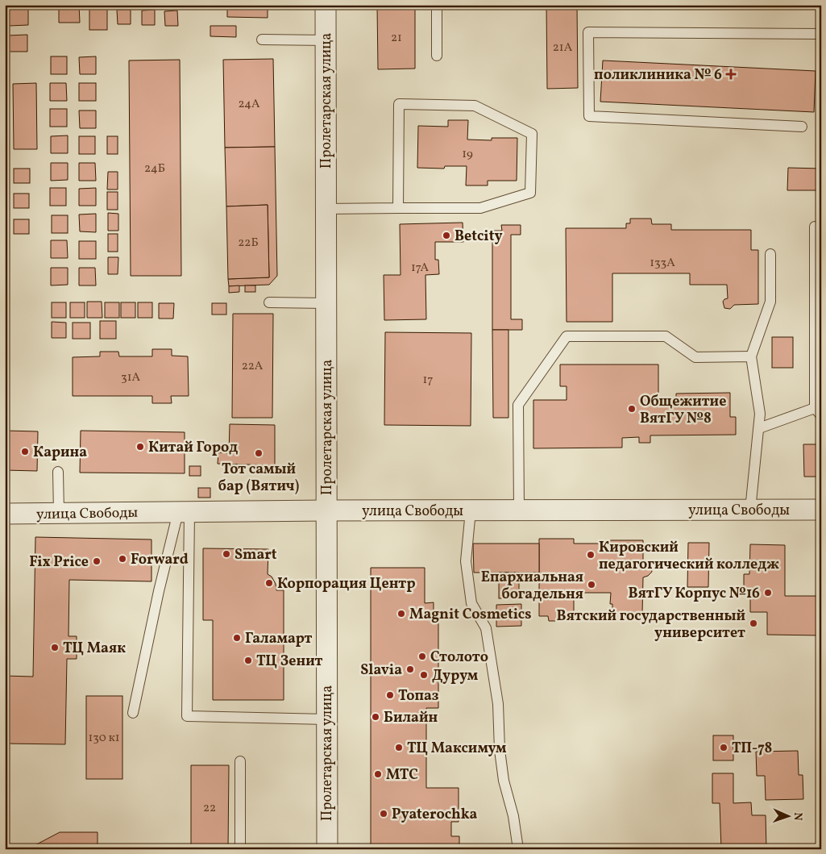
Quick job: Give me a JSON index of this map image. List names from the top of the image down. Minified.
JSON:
{"streets":{"street":["Пролетарская улица","улица Свободы"]},"crossings":[["Пролетарская улица","улица Свободы"]],"places":{"health":["поликлиника № 6"],"other":["Betcity","Общежитие ВятГУ №8","Китай Город","Карина","Тот самый бар (Вятич)","Smart","Кировский педагогический колледж","Forward","Fix Price","Корпорация Центр","Епархиальная богадельня","ВятГУ Корпус №16","Magnit Cosmetics","Вятский государственный университет","Галамарт","ТЦ Маяк","Столото","ТЦ Зенит","Slavia","Дурум","Топаз","Билайн","ТЦ Максимум","ТП-78","МТС","Pyaterochka"]},"house_numbers":["21","21А","24А","19","24Б","22Б","133А","17А","22А","31А","17","130 к1","22"],"north":"right"}
